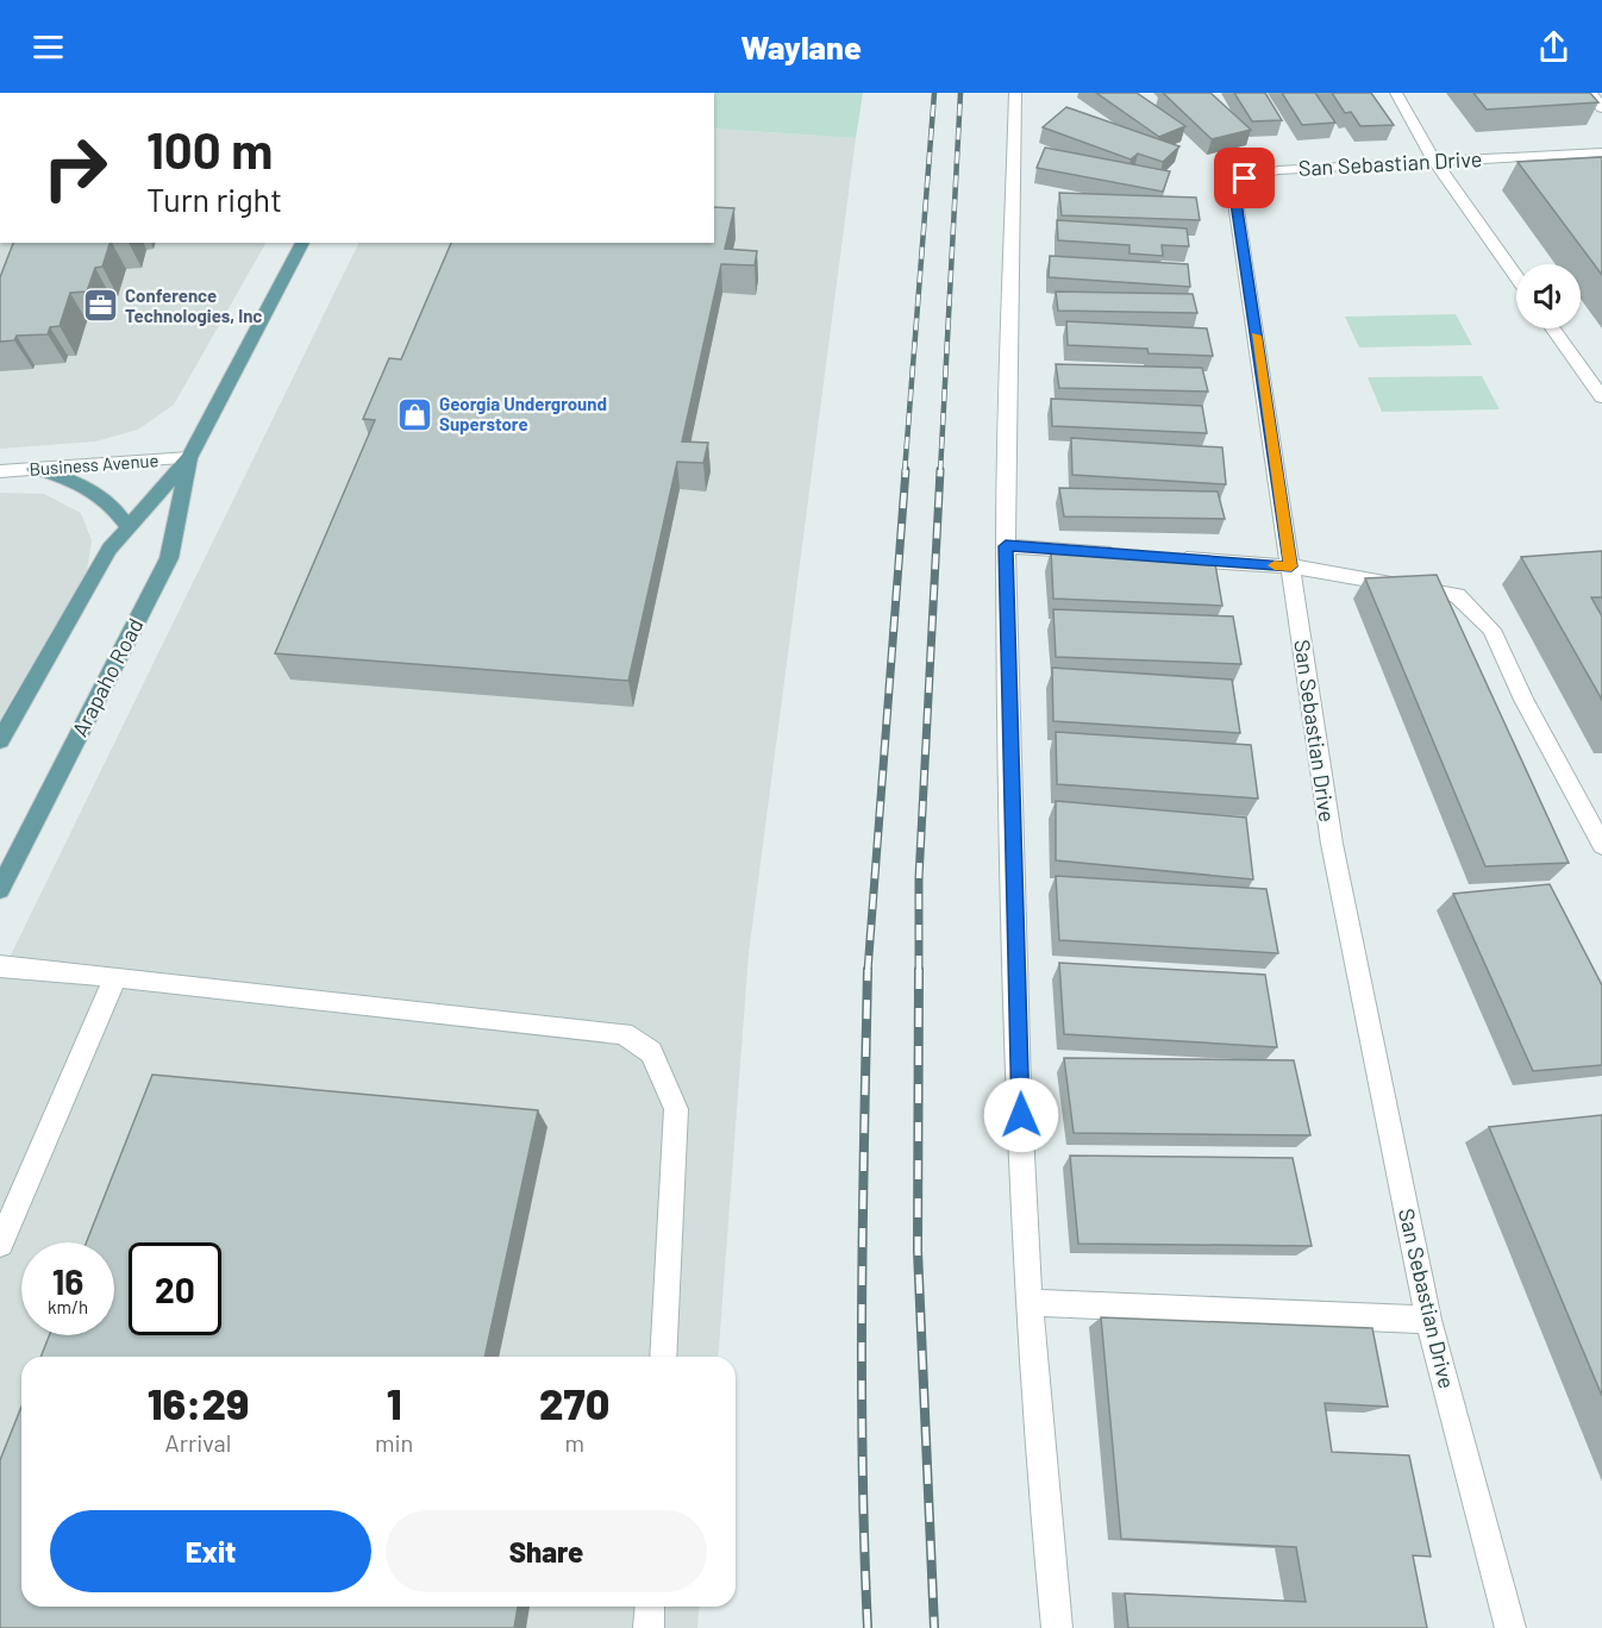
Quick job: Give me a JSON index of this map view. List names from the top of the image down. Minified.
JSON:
{"streets":{"main road":["Arapaho Road"],"street":["San Sebastian Drive","Business Avenue"]},"crossings":[["Business Avenue","Arapaho Road"]],"places":{"office":["Conference Technologies, Inc"],"shop":["Georgia Underground Superstore"]},"page":{"header":"Waylane","turn":["100 m","Turn right"],"speed":"16 km/h","limit":"20","eta":["16:29","Arrival","1","min","270","m"],"buttons":["Exit","Share"]}}
